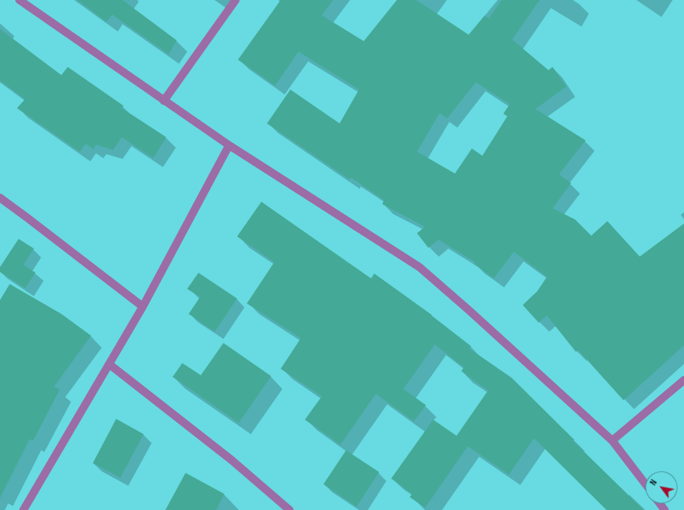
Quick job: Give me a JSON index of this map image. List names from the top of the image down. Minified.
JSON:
{"north":"top left"}
